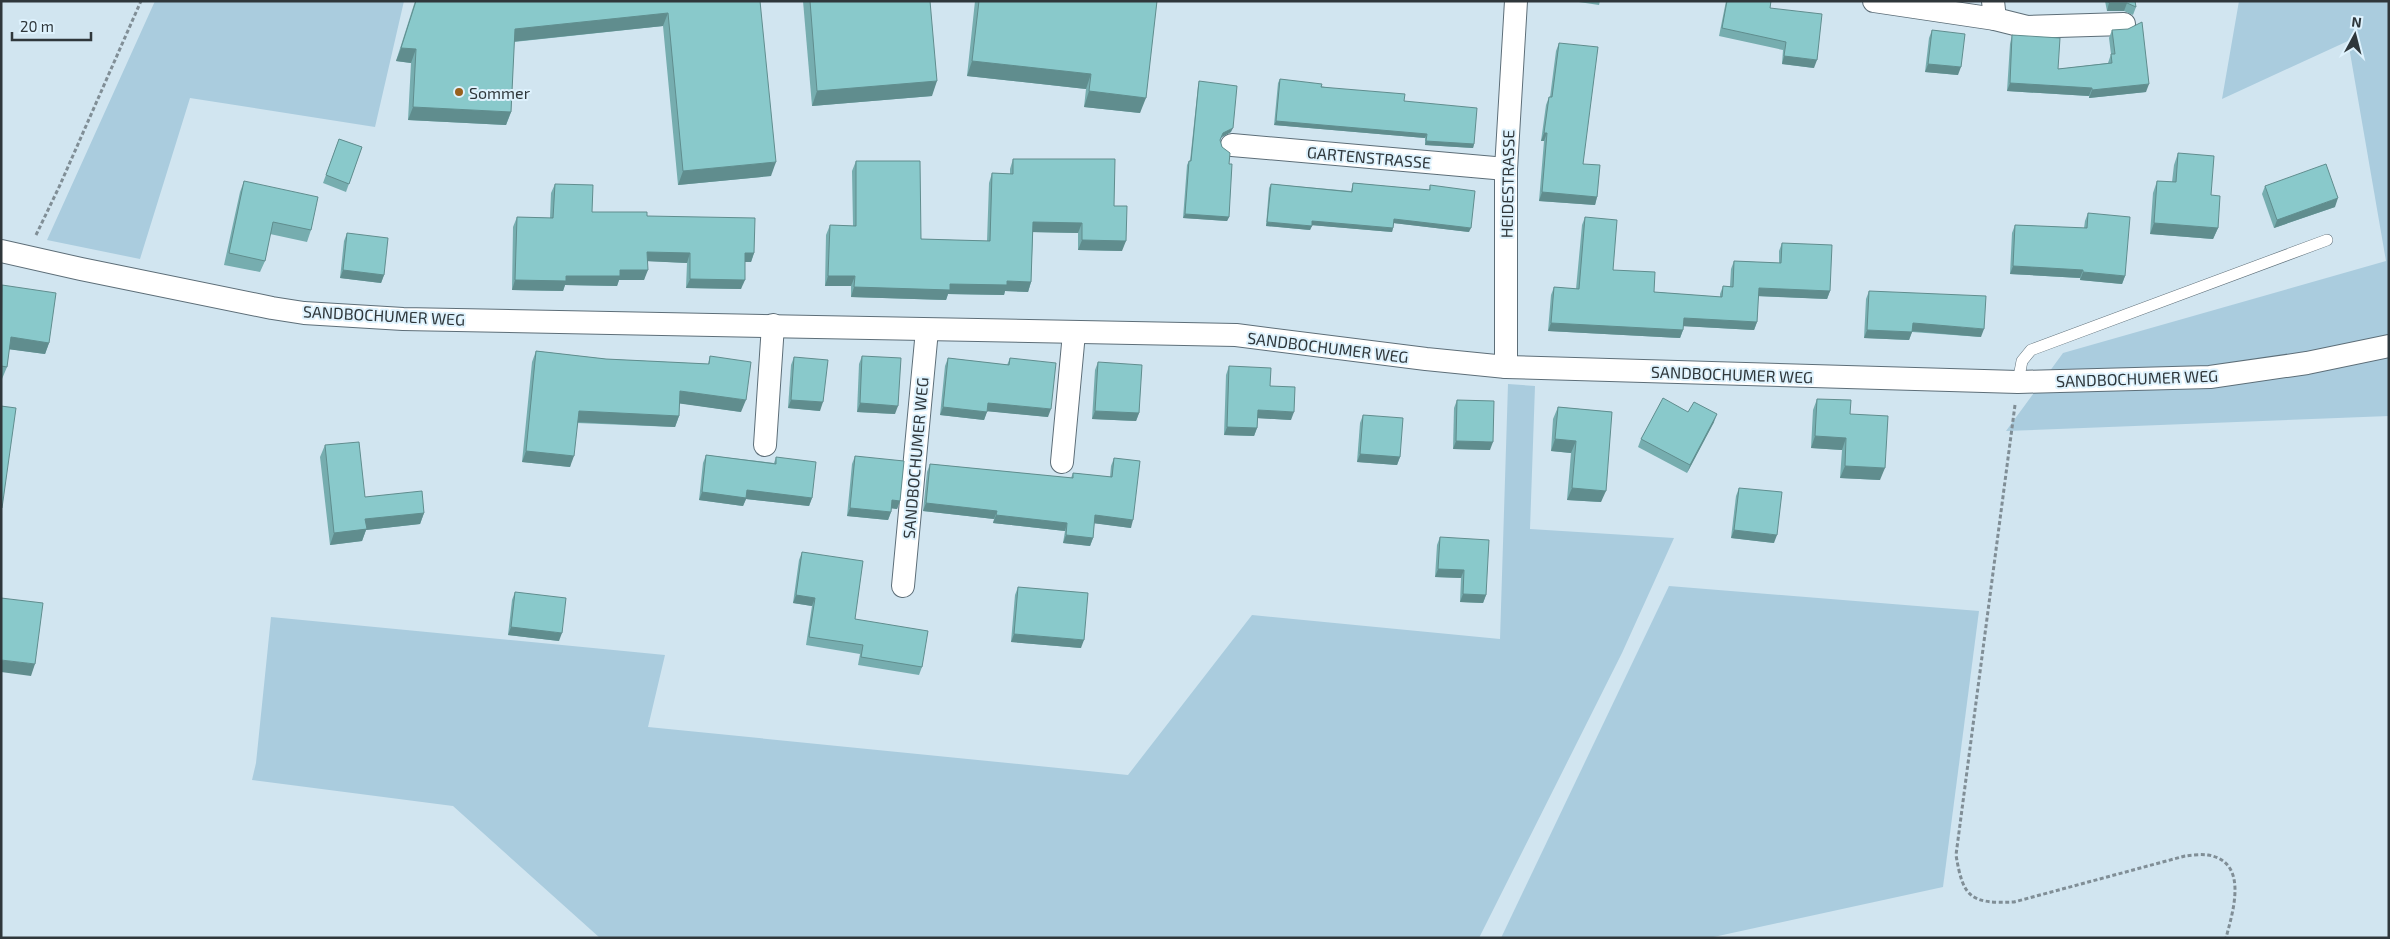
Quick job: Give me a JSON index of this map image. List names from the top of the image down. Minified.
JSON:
{"streets":{"street":["GARTENSTRASSE","HEIDESTRASSE","SANDBOCHUMER WEG"]},"crossings":[["GARTENSTRASSE","HEIDESTRASSE"],["HEIDESTRASSE","SANDBOCHUMER WEG"]],"places":["Sommer"],"scale_bar":"20 m","north":"top"}
